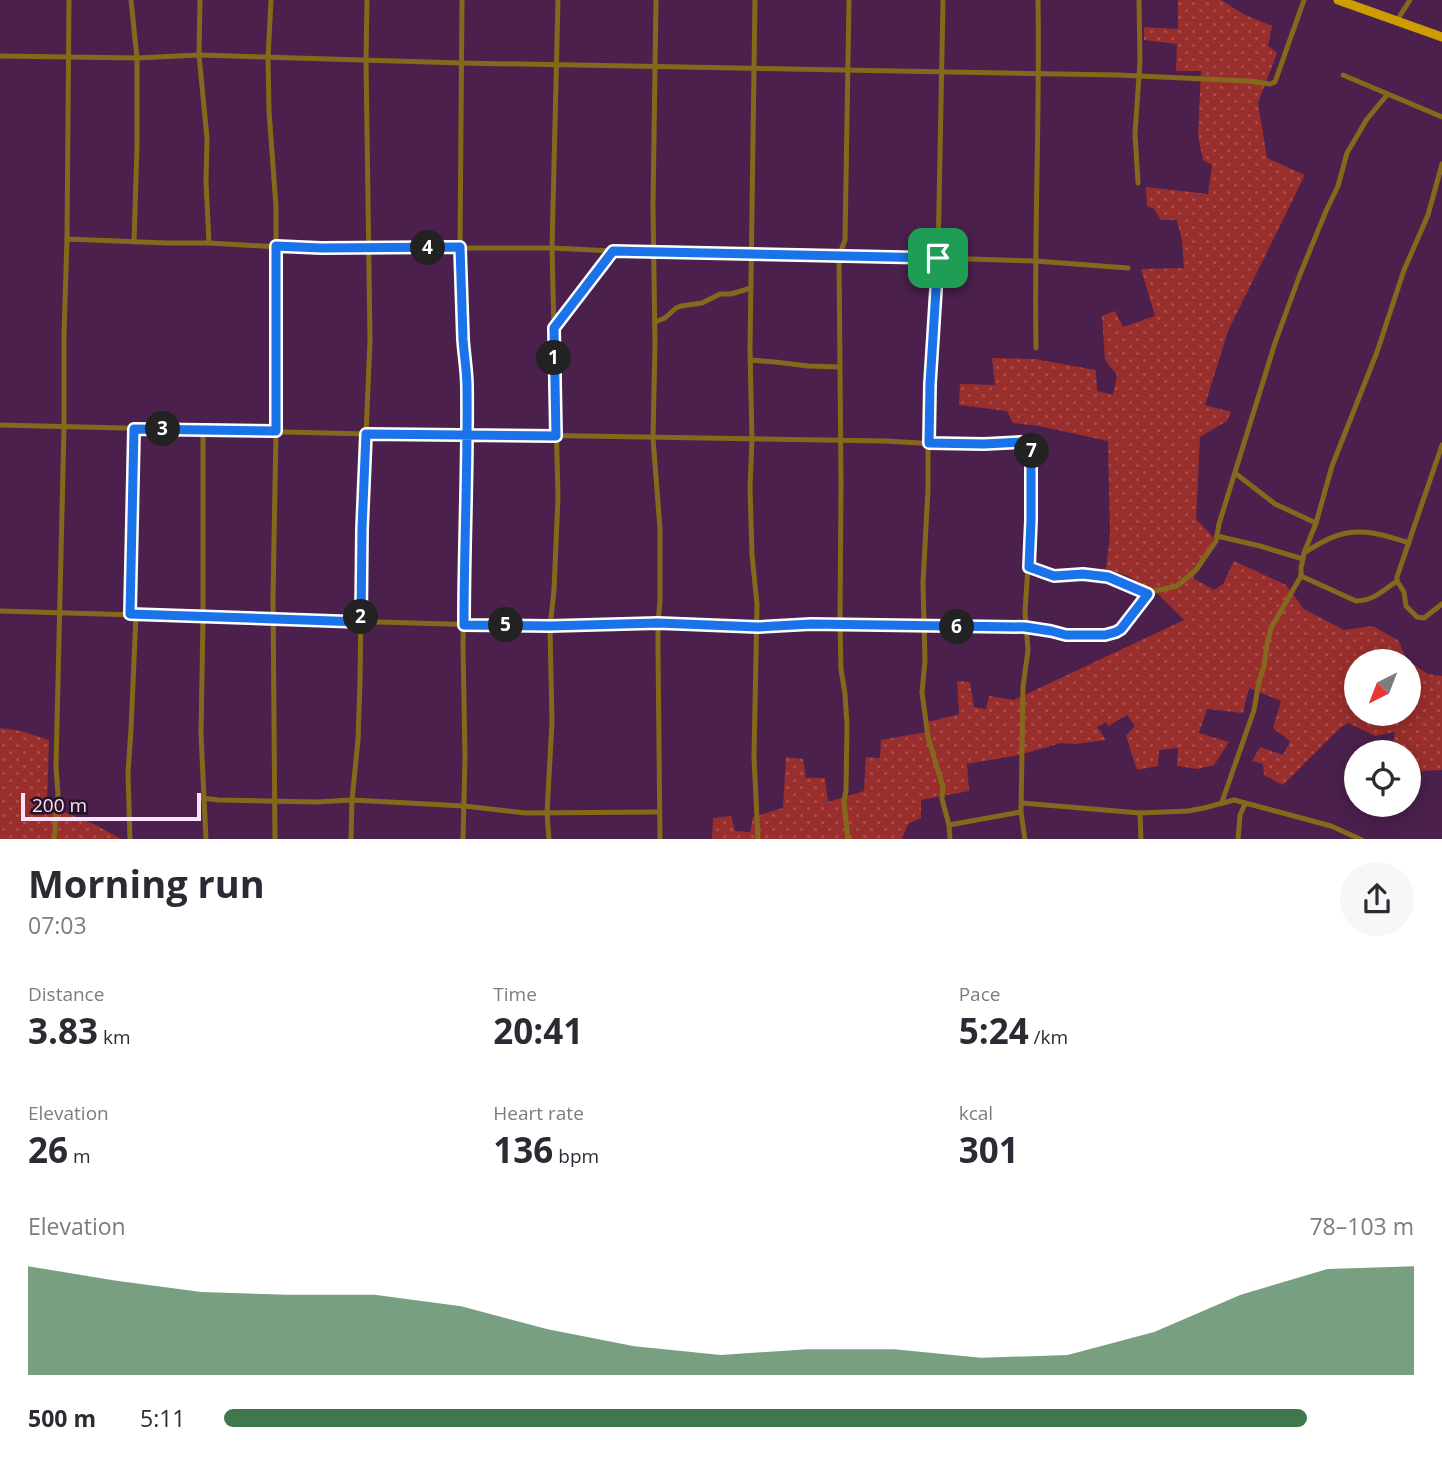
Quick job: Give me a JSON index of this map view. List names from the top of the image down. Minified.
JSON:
{"scale_bar":"200 m","north":"bottom left","page":{"pins":["4","1","3","7","2","5","6"],"scale":"200 m","heading":["Morning run","07:03"],"stats":[["Distance","3.83 km"],["Time","20:41"],["Pace","5:24 /km"],["Elevation","26 m"],["Heart rate","136 bpm"],["kcal","301"]],"chart":["Elevation","78–103 m"],"list":[{"name":"500 m","note":"5:11"}]}}
